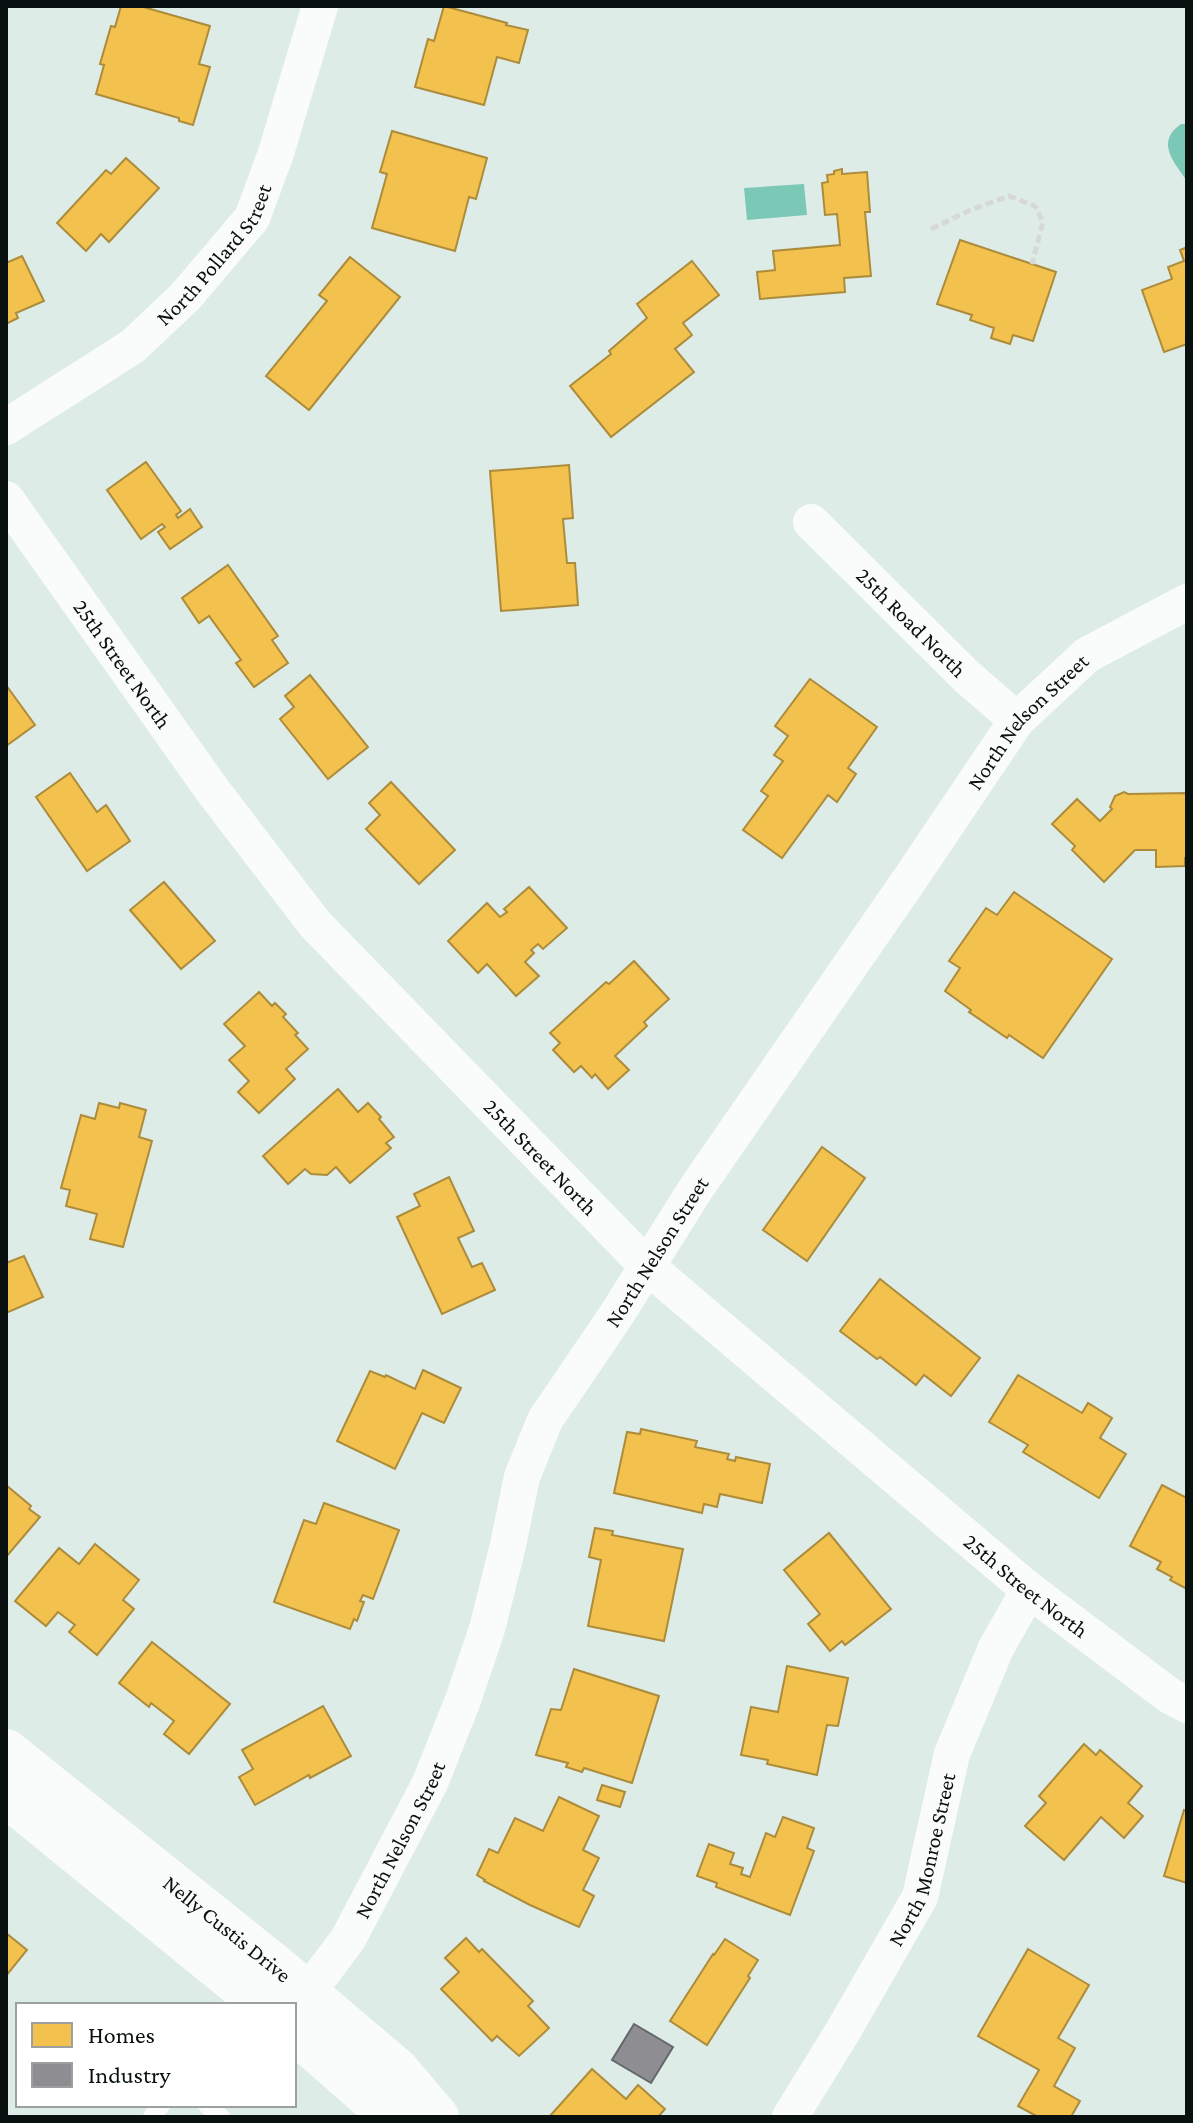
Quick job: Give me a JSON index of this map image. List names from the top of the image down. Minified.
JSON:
{"streets":{"street":["North Pollard Street","25th Road North","25th Street North","North Nelson Street","North Monroe Street","Nelly Custis Drive"]},"crossings":[["25th Road North","North Nelson Street"],["25th Street North","North Nelson Street"],["25th Street North","North Monroe Street"],["North Nelson Street","Nelly Custis Drive"]],"legend":["Homes","Industry"]}
